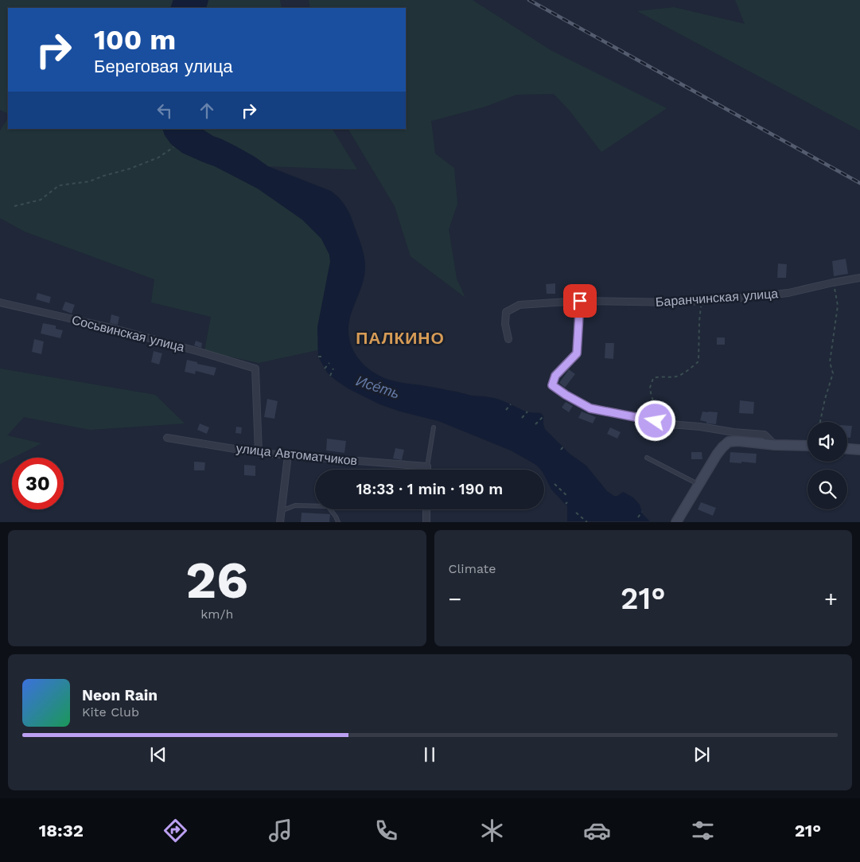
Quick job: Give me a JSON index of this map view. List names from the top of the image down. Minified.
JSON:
{"streets":{"street":["Баранчинская улица","Сосьвинская улица","улица Автоматчиков"]},"crossings":[["Сосьвинская улица","улица Автоматчиков"]],"districts":["ПАЛКИНО"],"water":["Исе́ть"],"page":{"turn":["100 m","Береговая улица"],"limit":"30","trip":"18:33 · 1 min · 190 m","tile":[["26","km/h"],"Climate"],"heat":["−","21°","+"],"song":["Neon Rain","Kite Club"],"tabs":["18:32","21°"]}}
